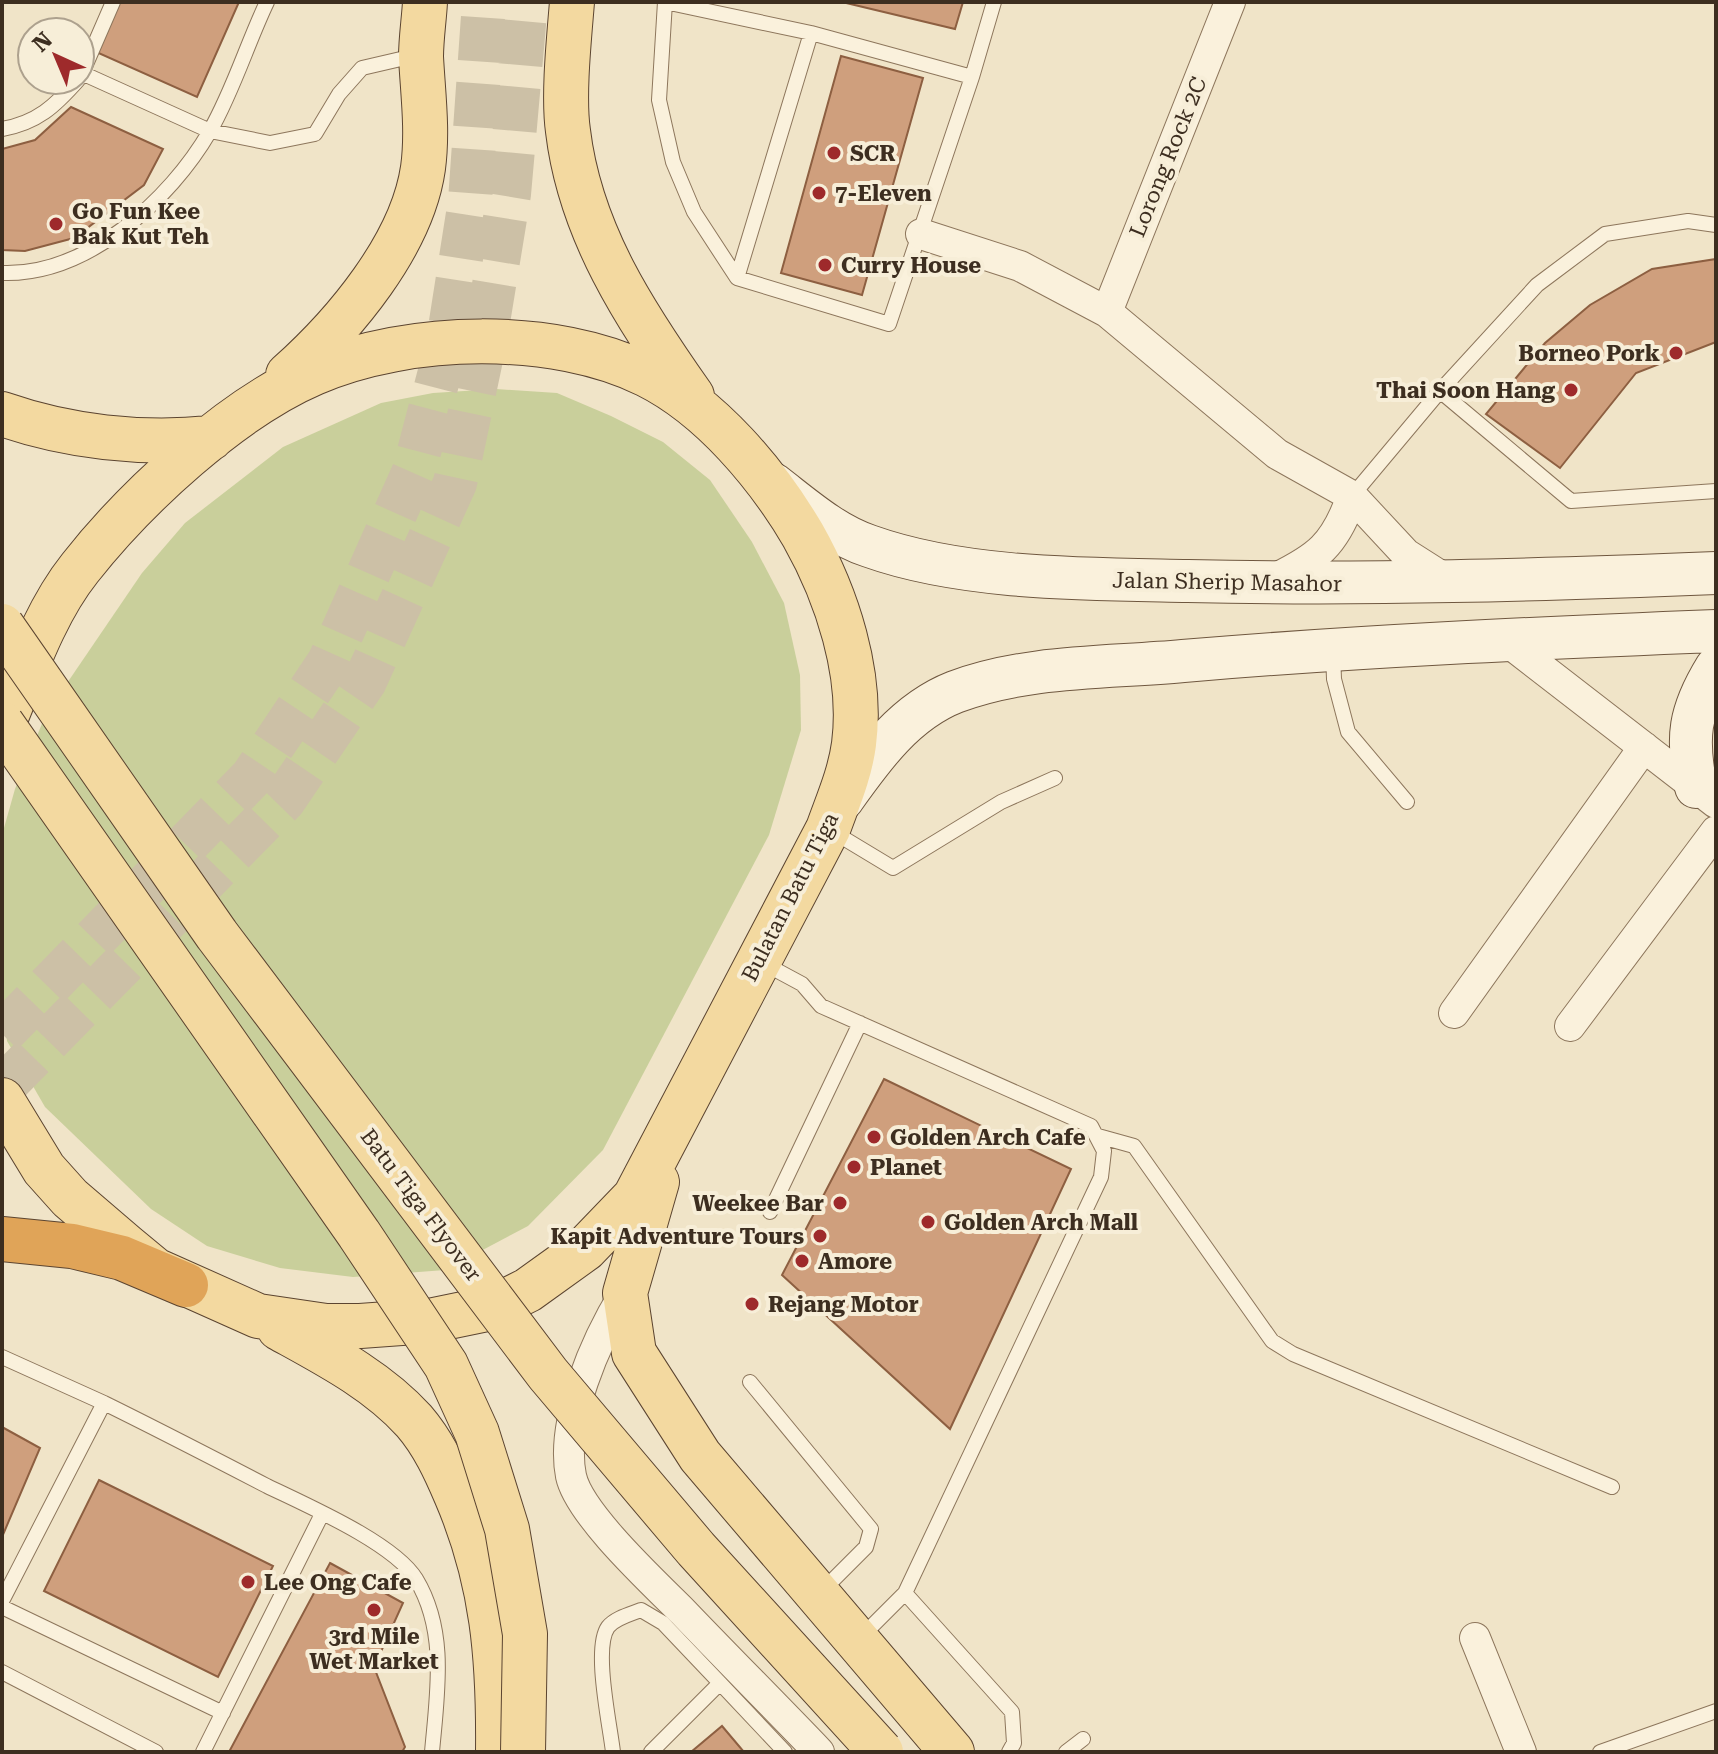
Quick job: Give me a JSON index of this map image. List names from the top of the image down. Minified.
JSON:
{"streets":{"main road":["Jalan Sherip Masahor","Bulatan Batu Tiga","Batu Tiga Flyover"],"street":["Lorong Rock 2C"]},"crossings":[["Jalan Sherip Masahor","Bulatan Batu Tiga"]],"places":["SCR","7-Eleven","Go Fun Kee Bak Kut Teh","Curry House","Borneo Pork","Thai Soon Hang","Golden Arch Cafe","Planet","Weekee Bar","Golden Arch Mall","Kapit Adventure Tours","Amore","Rejang Motor","Lee Ong Cafe","3rd Mile Wet Market"],"north":"top left"}
